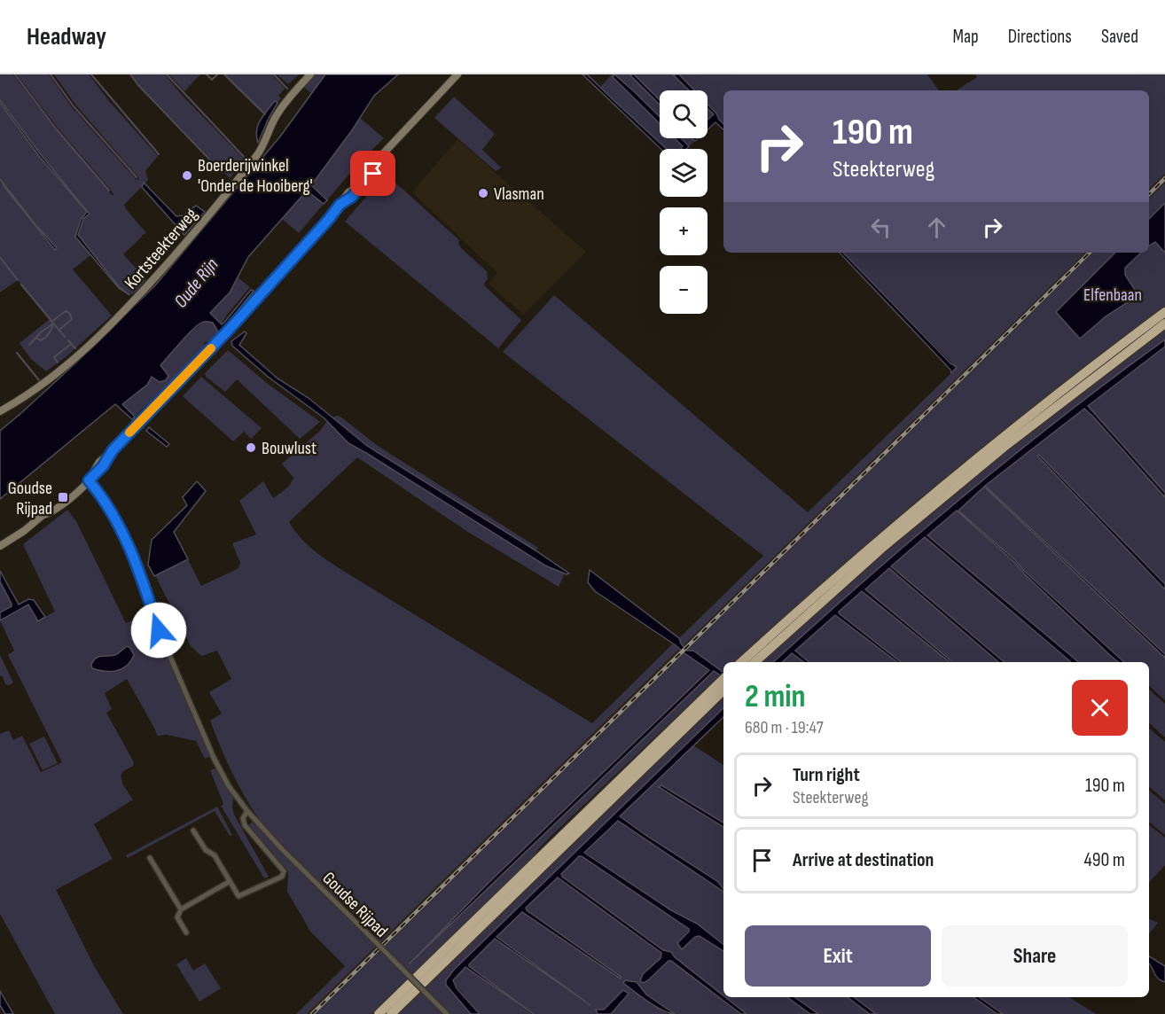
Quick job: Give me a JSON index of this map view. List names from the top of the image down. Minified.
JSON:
{"streets":{"main road":["Kortsteekterweg"],"street":["Goudse Rijpad"]},"water":["Oude Rijn"],"parks":["Elfenbaan"],"places":{"other":["Boerderijwinkel 'Onder de Hooiberg'","Vlasman","Bouwlust"],"transit":["Goudse Rijpad"]},"page":{"header":"Headway","nav":["Map","Directions","Saved"],"map_buttons":["+","−"],"turn":["190 m","Steekterweg"],"heading":["2 min","680 m · 19:47"],"list":[{"name":"Turn right","note":"Steekterweg","value":"190 m"},{"name":"Arrive at destination","value":"490 m"}],"buttons":["Exit","Share"]}}
